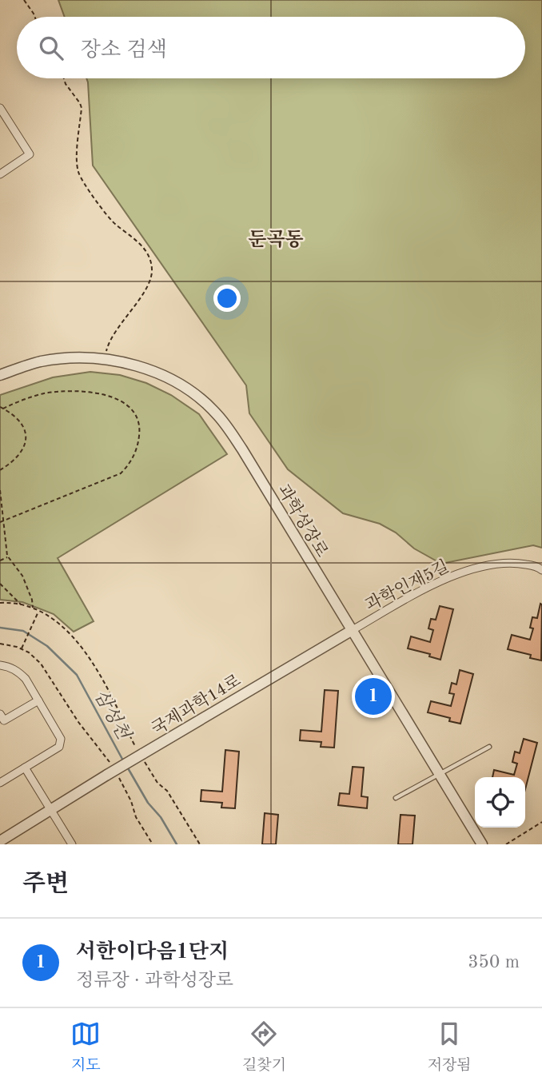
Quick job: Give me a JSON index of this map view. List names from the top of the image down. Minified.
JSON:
{"streets":{"street":["과학성장로","과학인재5길","국제과학14로"]},"crossings":[["과학성장로","과학인재5길"],["과학성장로","국제과학14로"],["과학인재5길","국제과학14로"]],"districts":["둔곡동"],"water":["삼성천"],"page":{"search":"장소 검색","pins":"1","heading":"주변","list":[{"mark":"1","name":"서한이다음1단지","note":"정류장 · 과학성장로","value":"350 m"}],"nav":["지도","길찾기","저장됨"]}}
